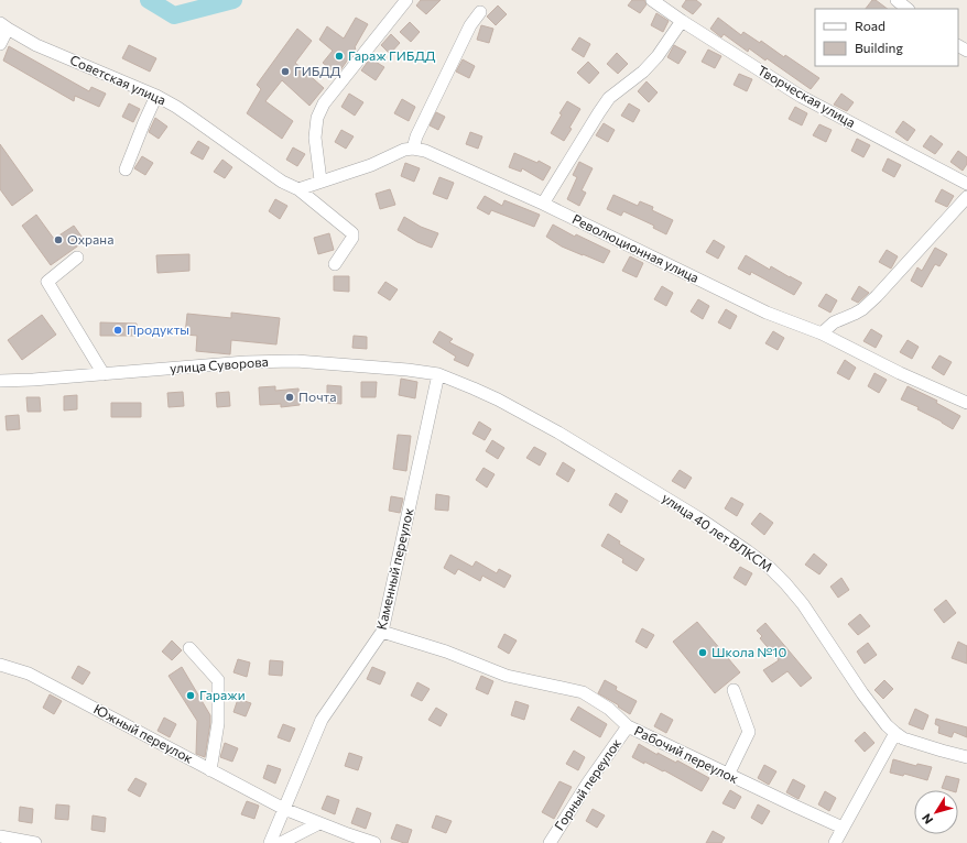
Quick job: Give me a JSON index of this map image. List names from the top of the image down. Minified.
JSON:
{"streets":{"street":["Советская улица","Творческая улица","Революционная улица","улица Суворова","улица 40 лет ВЛКСМ","Каменный переулок","Южный переулок","Рабочий переулок","Горный переулок"]},"crossings":[["улица Суворова","улица 40 лет ВЛКСМ"],["улица Суворова","Каменный переулок"],["улица 40 лет ВЛКСМ","Каменный переулок"],["Каменный переулок","Южный переулок"],["Каменный переулок","Рабочий переулок"],["Рабочий переулок","Горный переулок"]],"places":["Гараж ГИБДД","ГИБДД","Охрана","Продукты","Почта","Школа №10","Гаражи"],"legend":["Road","Building"],"north":"bottom left"}
